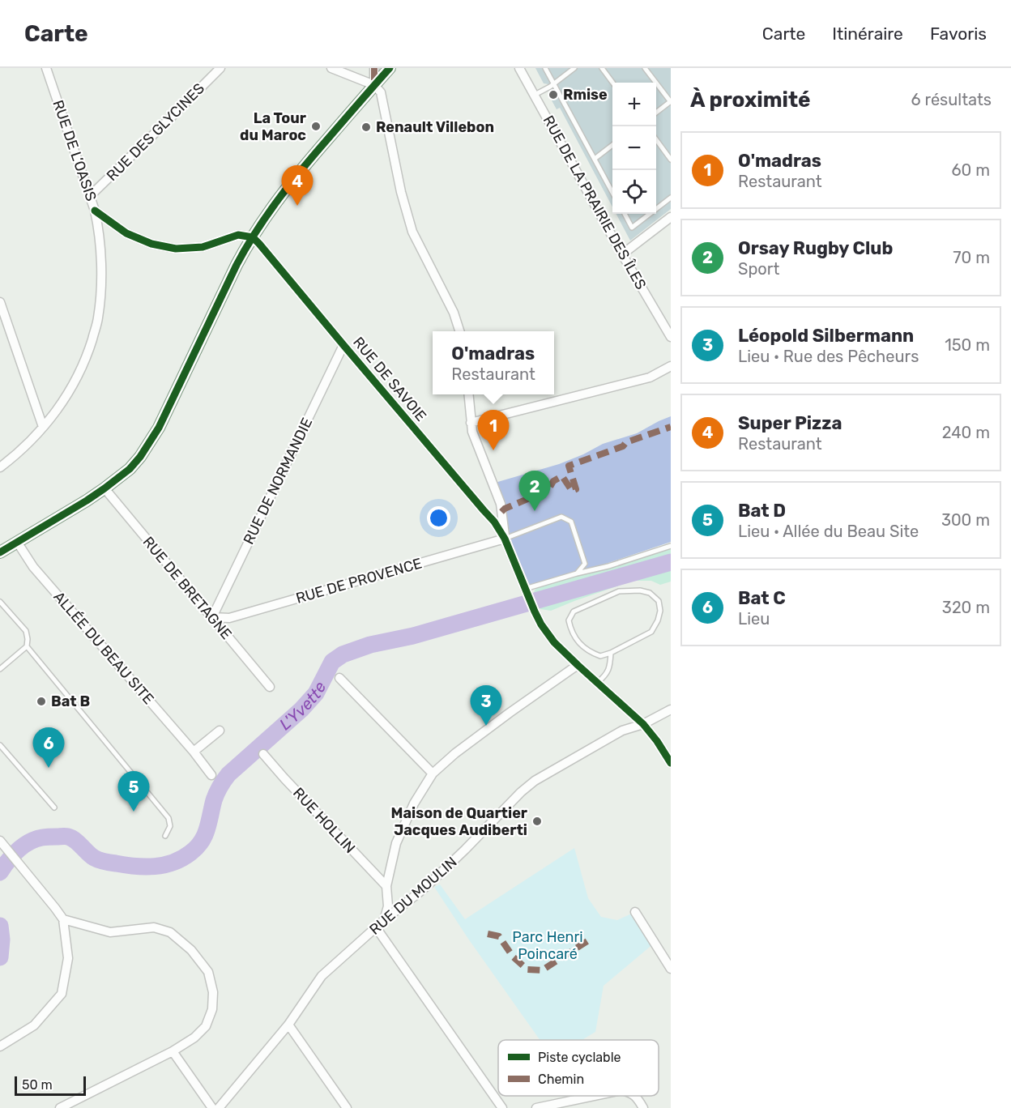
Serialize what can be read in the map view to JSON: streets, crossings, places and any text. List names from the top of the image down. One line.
{"streets":{"street":["RUE DES GLYCINES","RUE DE L’OASIS","RUE DE LA PRAIRIE DES ÎLES","RUE DE SAVOIE","RUE DE NORMANDIE","RUE DE PROVENCE","RUE DE BRETAGNE","ALLÉE DU BEAU SITE","RUE HOLLIN","RUE DU MOULIN"]},"crossings":[["RUE DES GLYCINES","RUE DE L’OASIS"],["RUE DE L’OASIS","RUE DE SAVOIE"],["RUE DE SAVOIE","RUE DE NORMANDIE"],["RUE DE SAVOIE","RUE DE PROVENCE"],["RUE DE NORMANDIE","RUE DE PROVENCE"],["RUE DE NORMANDIE","RUE DE BRETAGNE"],["RUE DE PROVENCE","RUE DE BRETAGNE"]],"water":["L'Yvette"],"parks":["Parc Henri Poincaré"],"places":["Rmise","La Tour du Maroc","Renault Villebon","Bat B","Maison de Quartier Jacques Audiberti"],"legend":["Piste cyclable","Chemin"],"scale_bar":"50 m","page":{"header":"Carte","nav":["Carte","Itinéraire","Favoris"],"heading":["À proximité","6 résultats"],"map_buttons":["+","−"],"list":[{"mark":"1","name":"O'madras","note":"Restaurant","value":"60 m"},{"mark":"2","name":"Orsay Rugby Club","note":"Sport","value":"70 m"},{"mark":"3","name":"Léopold Silbermann","note":"Lieu · Rue des Pêcheurs","value":"150 m"},{"mark":"4","name":"Super Pizza","note":"Restaurant","value":"240 m"},{"mark":"5","name":"Bat D","note":"Lieu · Allée du Beau Site","value":"300 m"},{"mark":"6","name":"Bat C","note":"Lieu","value":"320 m"}],"pins":["4","1","2","3","6","5"],"popup":["O'madras","Restaurant"],"scale":"50 m"}}
